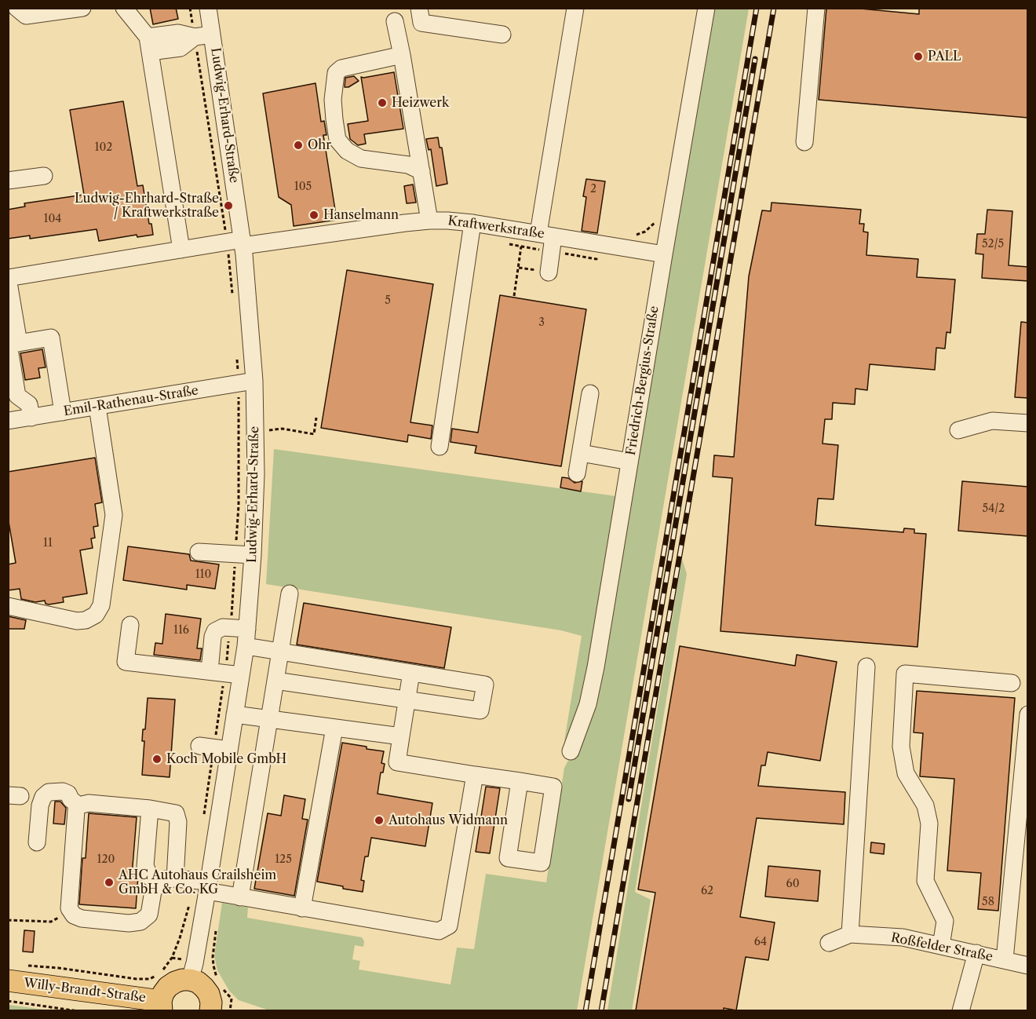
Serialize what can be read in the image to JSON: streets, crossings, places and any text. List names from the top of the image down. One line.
{"streets":{"main road":["Willy-Brandt-Straße"],"street":["Ludwig-Erhard-Straße","Kraftwerkstraße","Friedrich-Bergius-Straße","Emil-Rathenau-Straße","Roßfelder Straße"]},"crossings":[["Ludwig-Erhard-Straße","Kraftwerkstraße"],["Ludwig-Erhard-Straße","Emil-Rathenau-Straße"],["Kraftwerkstraße","Friedrich-Bergius-Straße"]],"places":["PALL","Heizwerk","Ohr","Ludwig-Ehrhard-Straße / Kraftwerkstraße","Hanselmann","Koch Mobile GmbH","Autohaus Widmann","AHC Autohaus Crailsheim GmbH & Co. KG"],"house_numbers":["102","105","2","104","52/5","5","3","54/2","11","110","116","120","125","60","62","58","64"]}
